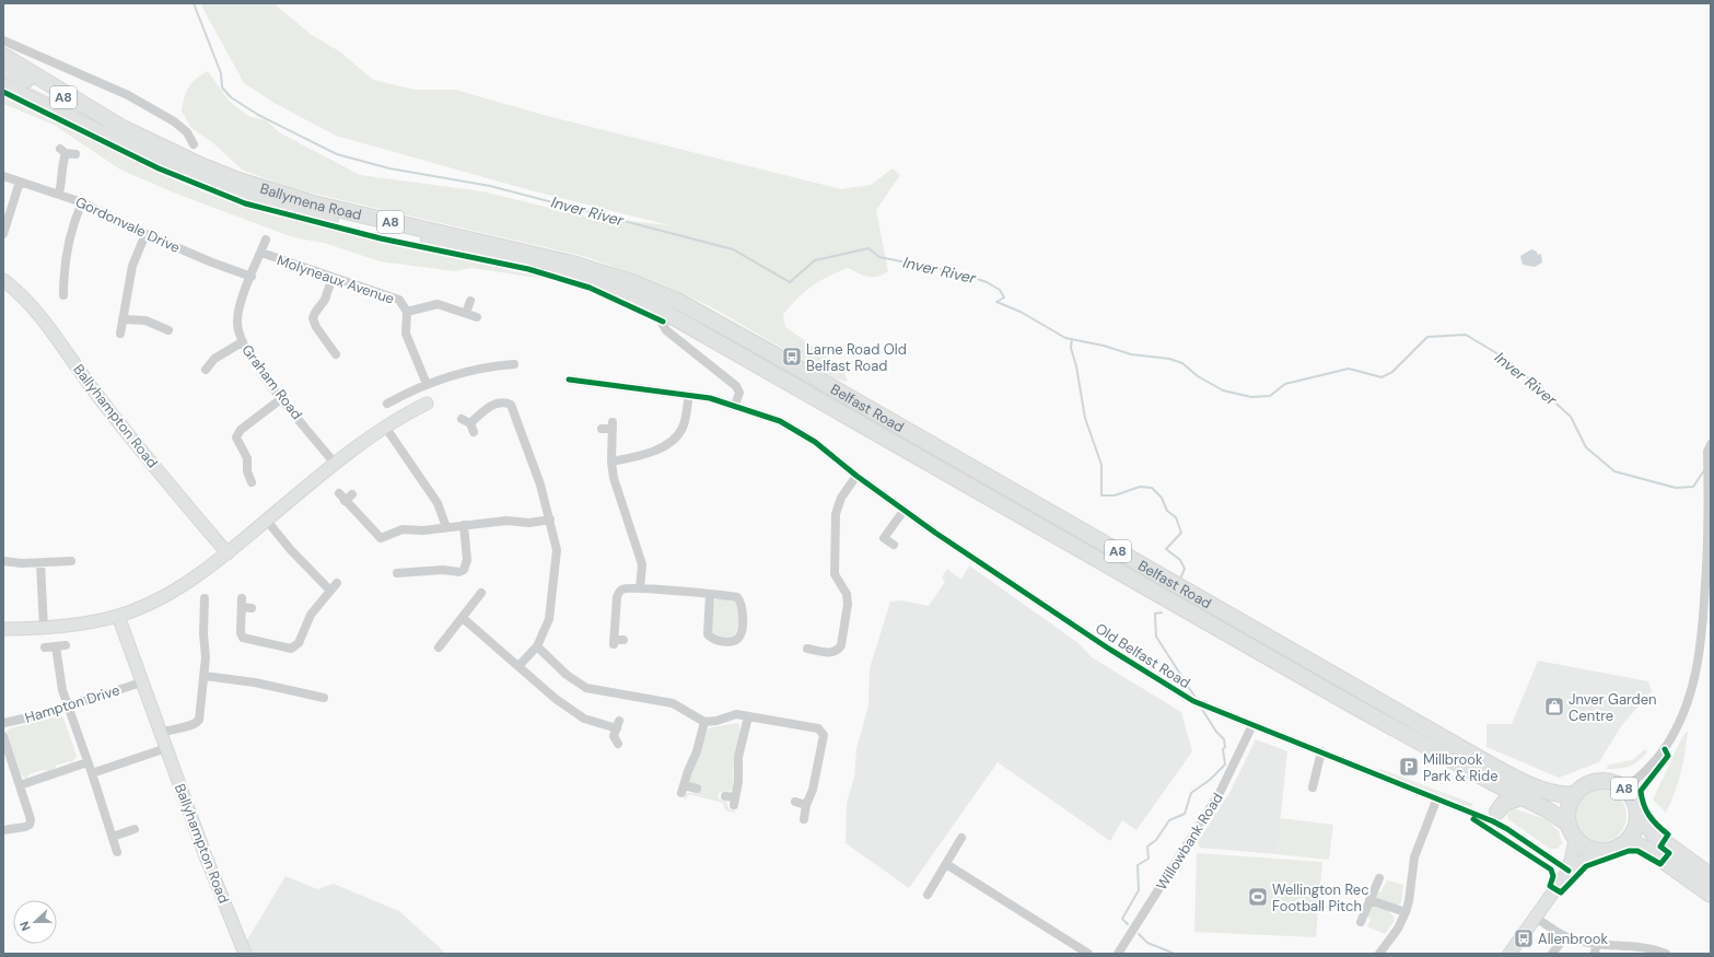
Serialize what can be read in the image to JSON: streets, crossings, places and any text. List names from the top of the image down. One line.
{"streets":{"highway":["A8","Ballymena Road","Belfast Road"],"street":["Gordonvale Drive","Molyneaux Avenue","Graham Road","Ballyhampton Road","Old Belfast Road","Hampton Drive","Willowbank Road"]},"crossings":[["A8","Ballymena Road"],["A8","Belfast Road"],["Ballymena Road","Belfast Road"],["Gordonvale Drive","Graham Road"],["Molyneaux Avenue","Graham Road"],["Ballyhampton Road","Hampton Drive"],["Old Belfast Road","Willowbank Road"]],"water":["Inver River"],"places":{"bus stop":["Larne Road Old Belfast Road","Allenbrook"],"shop":["Jnver Garden Centre"],"parking":["Millbrook Park & Ride"],"sports":["Wellington Rec Football Pitch"]},"north":"left"}
